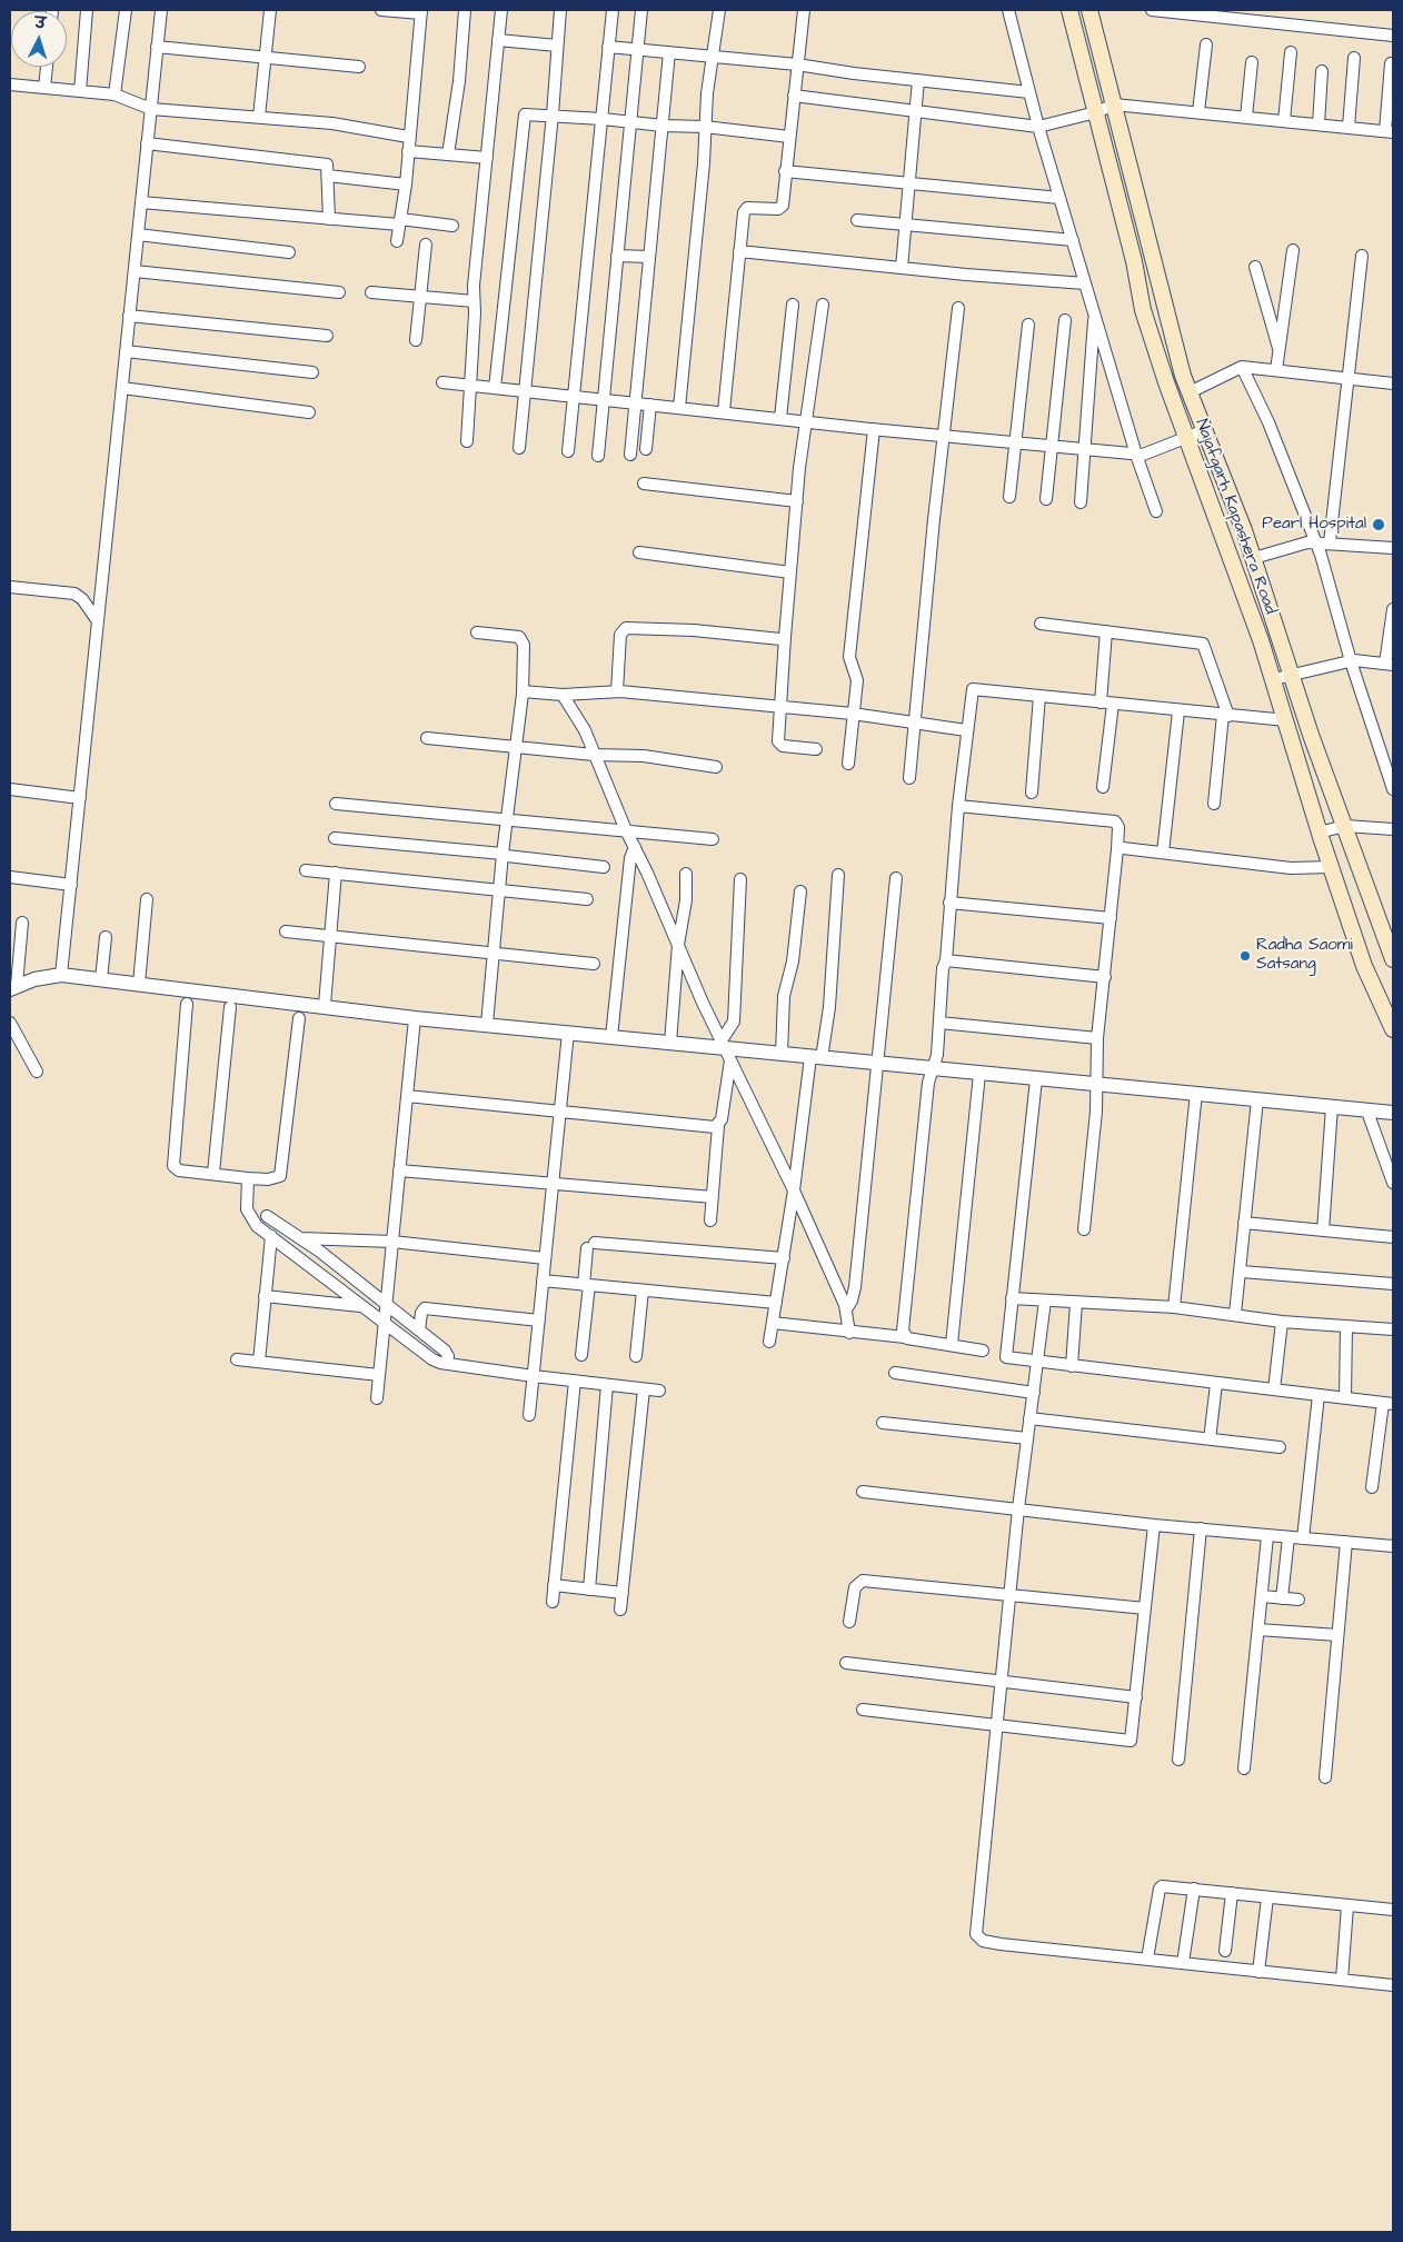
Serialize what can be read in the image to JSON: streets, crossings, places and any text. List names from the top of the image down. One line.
{"streets":{"main road":["Najafgarh Kapashera Road"]},"places":["Pearl Hospital","Radha Saomi Satsang"],"north":"top"}
